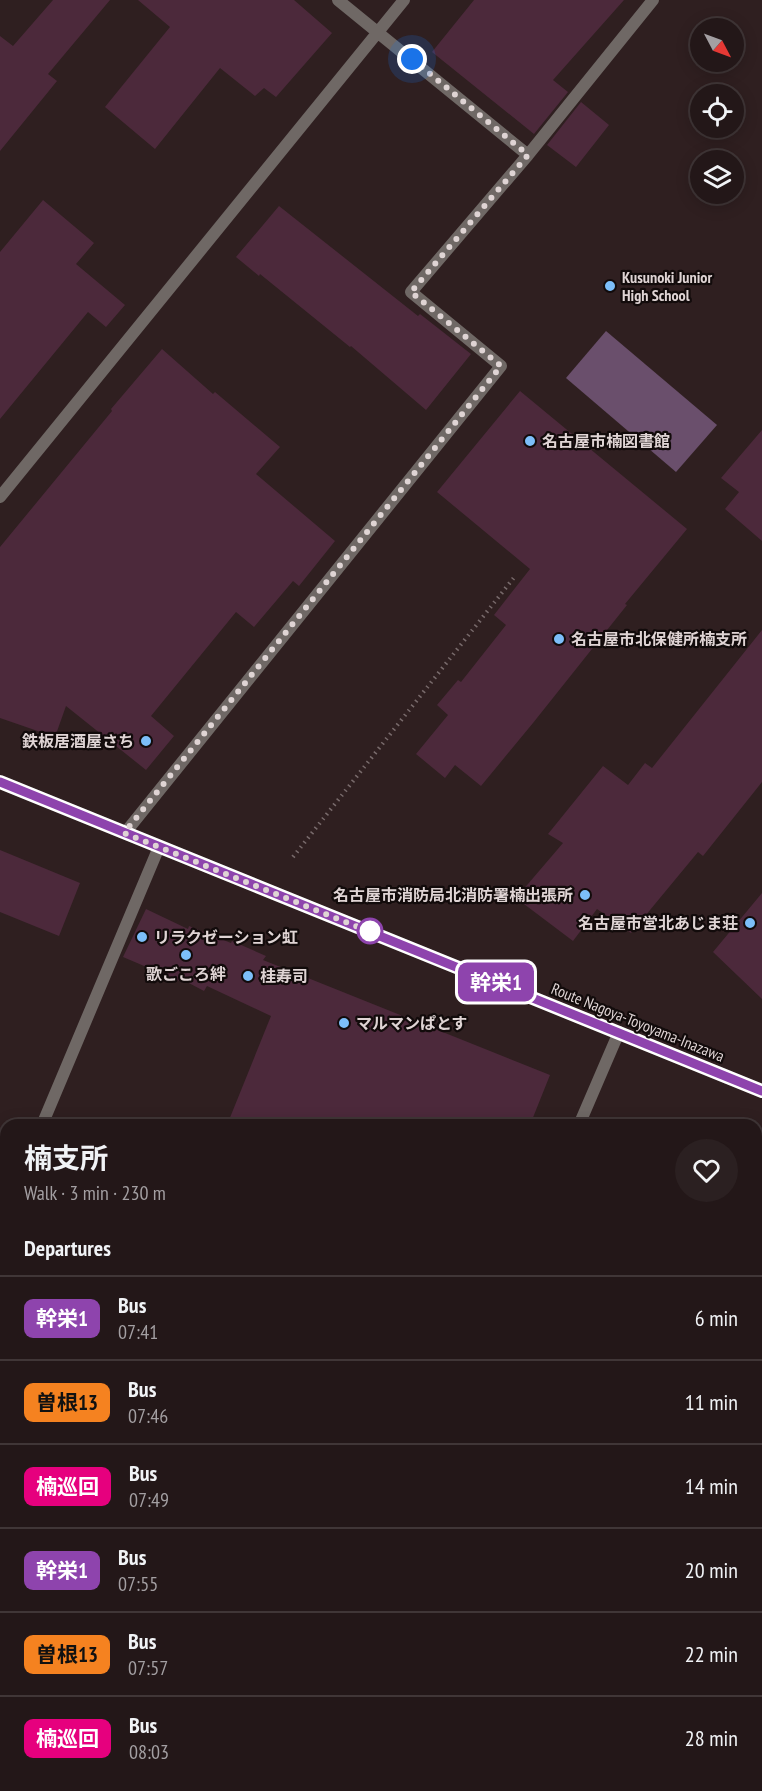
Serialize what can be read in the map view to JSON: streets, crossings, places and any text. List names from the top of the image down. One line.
{"streets":{"main road":["Route Nagoya-Toyoyama-Inazawa"]},"places":["Kusunoki Junior High School","名古屋市楠図書館","名古屋市北保健所楠支所","鉄板居酒屋さち","名古屋市消防局北消防署楠出張所","名古屋市営北あじま荘","リラクゼーション虹","歌ごころ絆","桂寿司","マルマンぱとす"],"lines":["bus line 幹栄1"],"north":"bottom right","page":{"on_map":"幹栄1","heading":[["楠支所","Walk · 3 min · 230 m"],"Departures"],"list":[{"mark":"幹栄1","name":"Bus","note":"07:41","value":"6 min"},{"mark":"曽根13","name":"Bus","note":"07:46","value":"11 min"},{"mark":"楠巡回","name":"Bus","note":"07:49","value":"14 min"},{"mark":"幹栄1","name":"Bus","note":"07:55","value":"20 min"},{"mark":"曽根13","name":"Bus","note":"07:57","value":"22 min"},{"mark":"楠巡回","name":"Bus","note":"08:03","value":"28 min"}]}}
